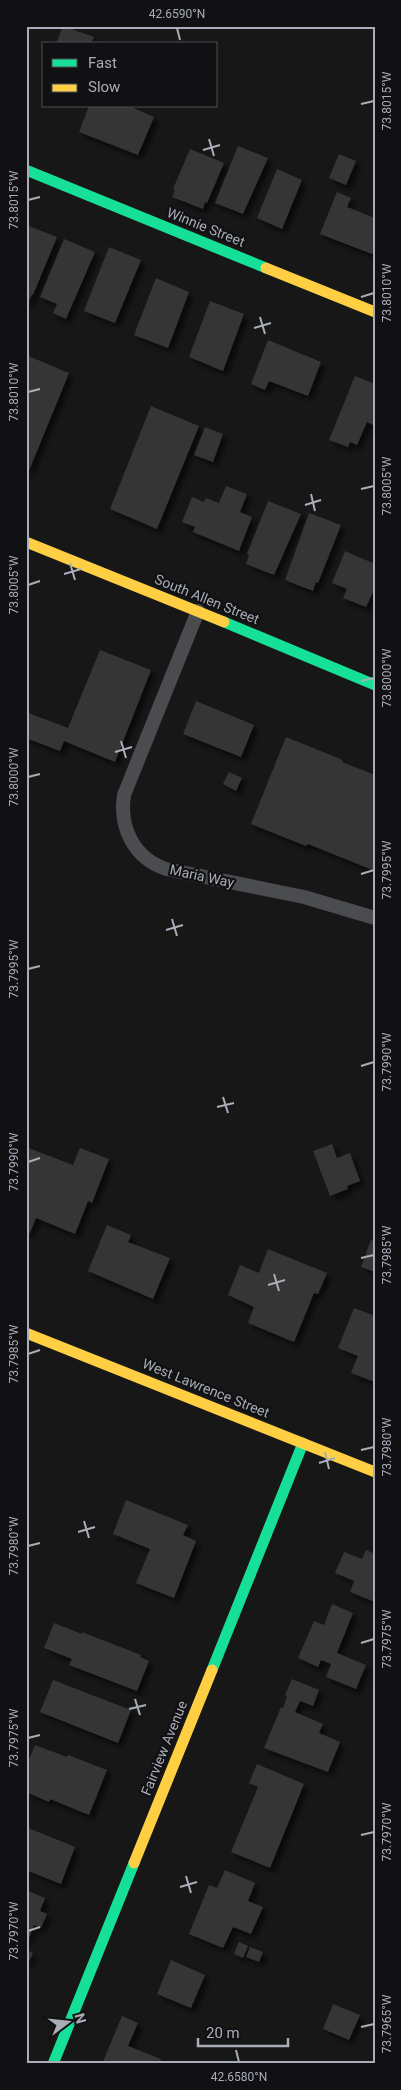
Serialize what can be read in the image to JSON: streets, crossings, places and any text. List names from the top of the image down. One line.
{"streets":{"street":["Winnie Street","South Allen Street","West Lawrence Street","Fairview Avenue"],"lane":["Maria Way"]},"crossings":[["South Allen Street","Maria Way"],["West Lawrence Street","Fairview Avenue"]],"legend":["Fast","Slow"],"scale_bar":"20 m","north":"right","coordinates":["42.6590°N","73.8015°W","73.8010°W","73.8005°W","73.8000°W","73.7995°W","73.7990°W","73.7985°W","73.7980°W","73.7975°W","73.7970°W","73.7965°W","42.6580°N"]}
